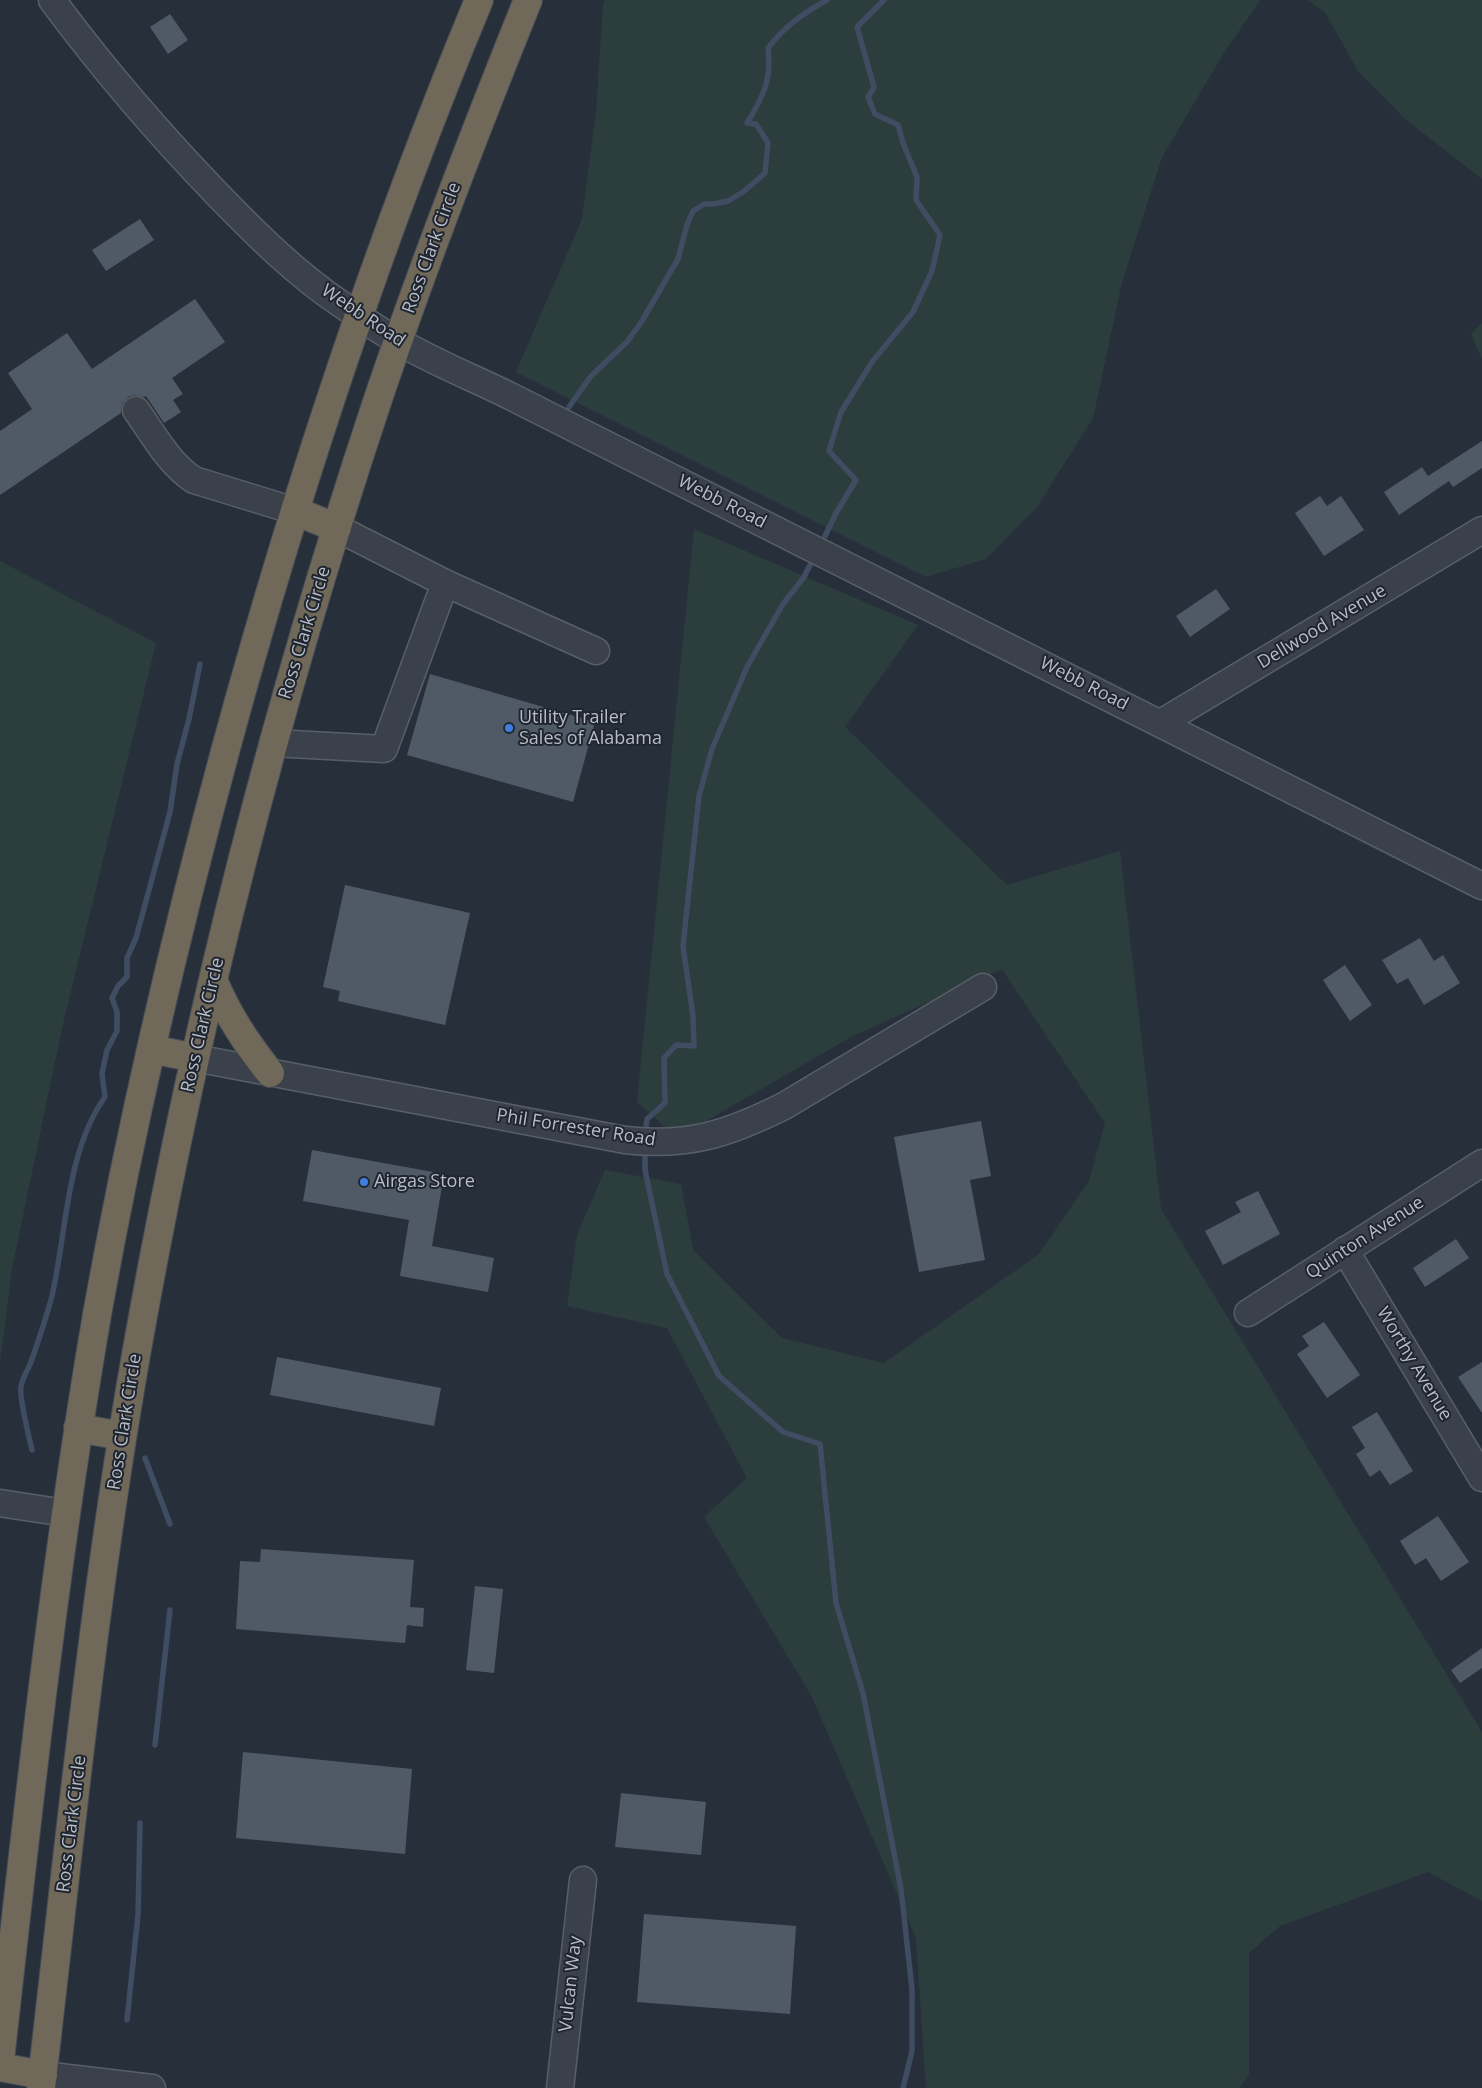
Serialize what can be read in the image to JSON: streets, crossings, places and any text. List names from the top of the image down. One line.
{"streets":{"highway":["Ross Clark Circle"],"street":["Webb Road","Dellwood Avenue","Phil Forrester Road","Quinton Avenue","Worthy Avenue","Vulcan Way"]},"crossings":[["Ross Clark Circle","Webb Road"],["Ross Clark Circle","Phil Forrester Road"],["Webb Road","Dellwood Avenue"],["Quinton Avenue","Worthy Avenue"]],"places":["Utility Trailer Sales of Alabama","Airgas Store"]}
